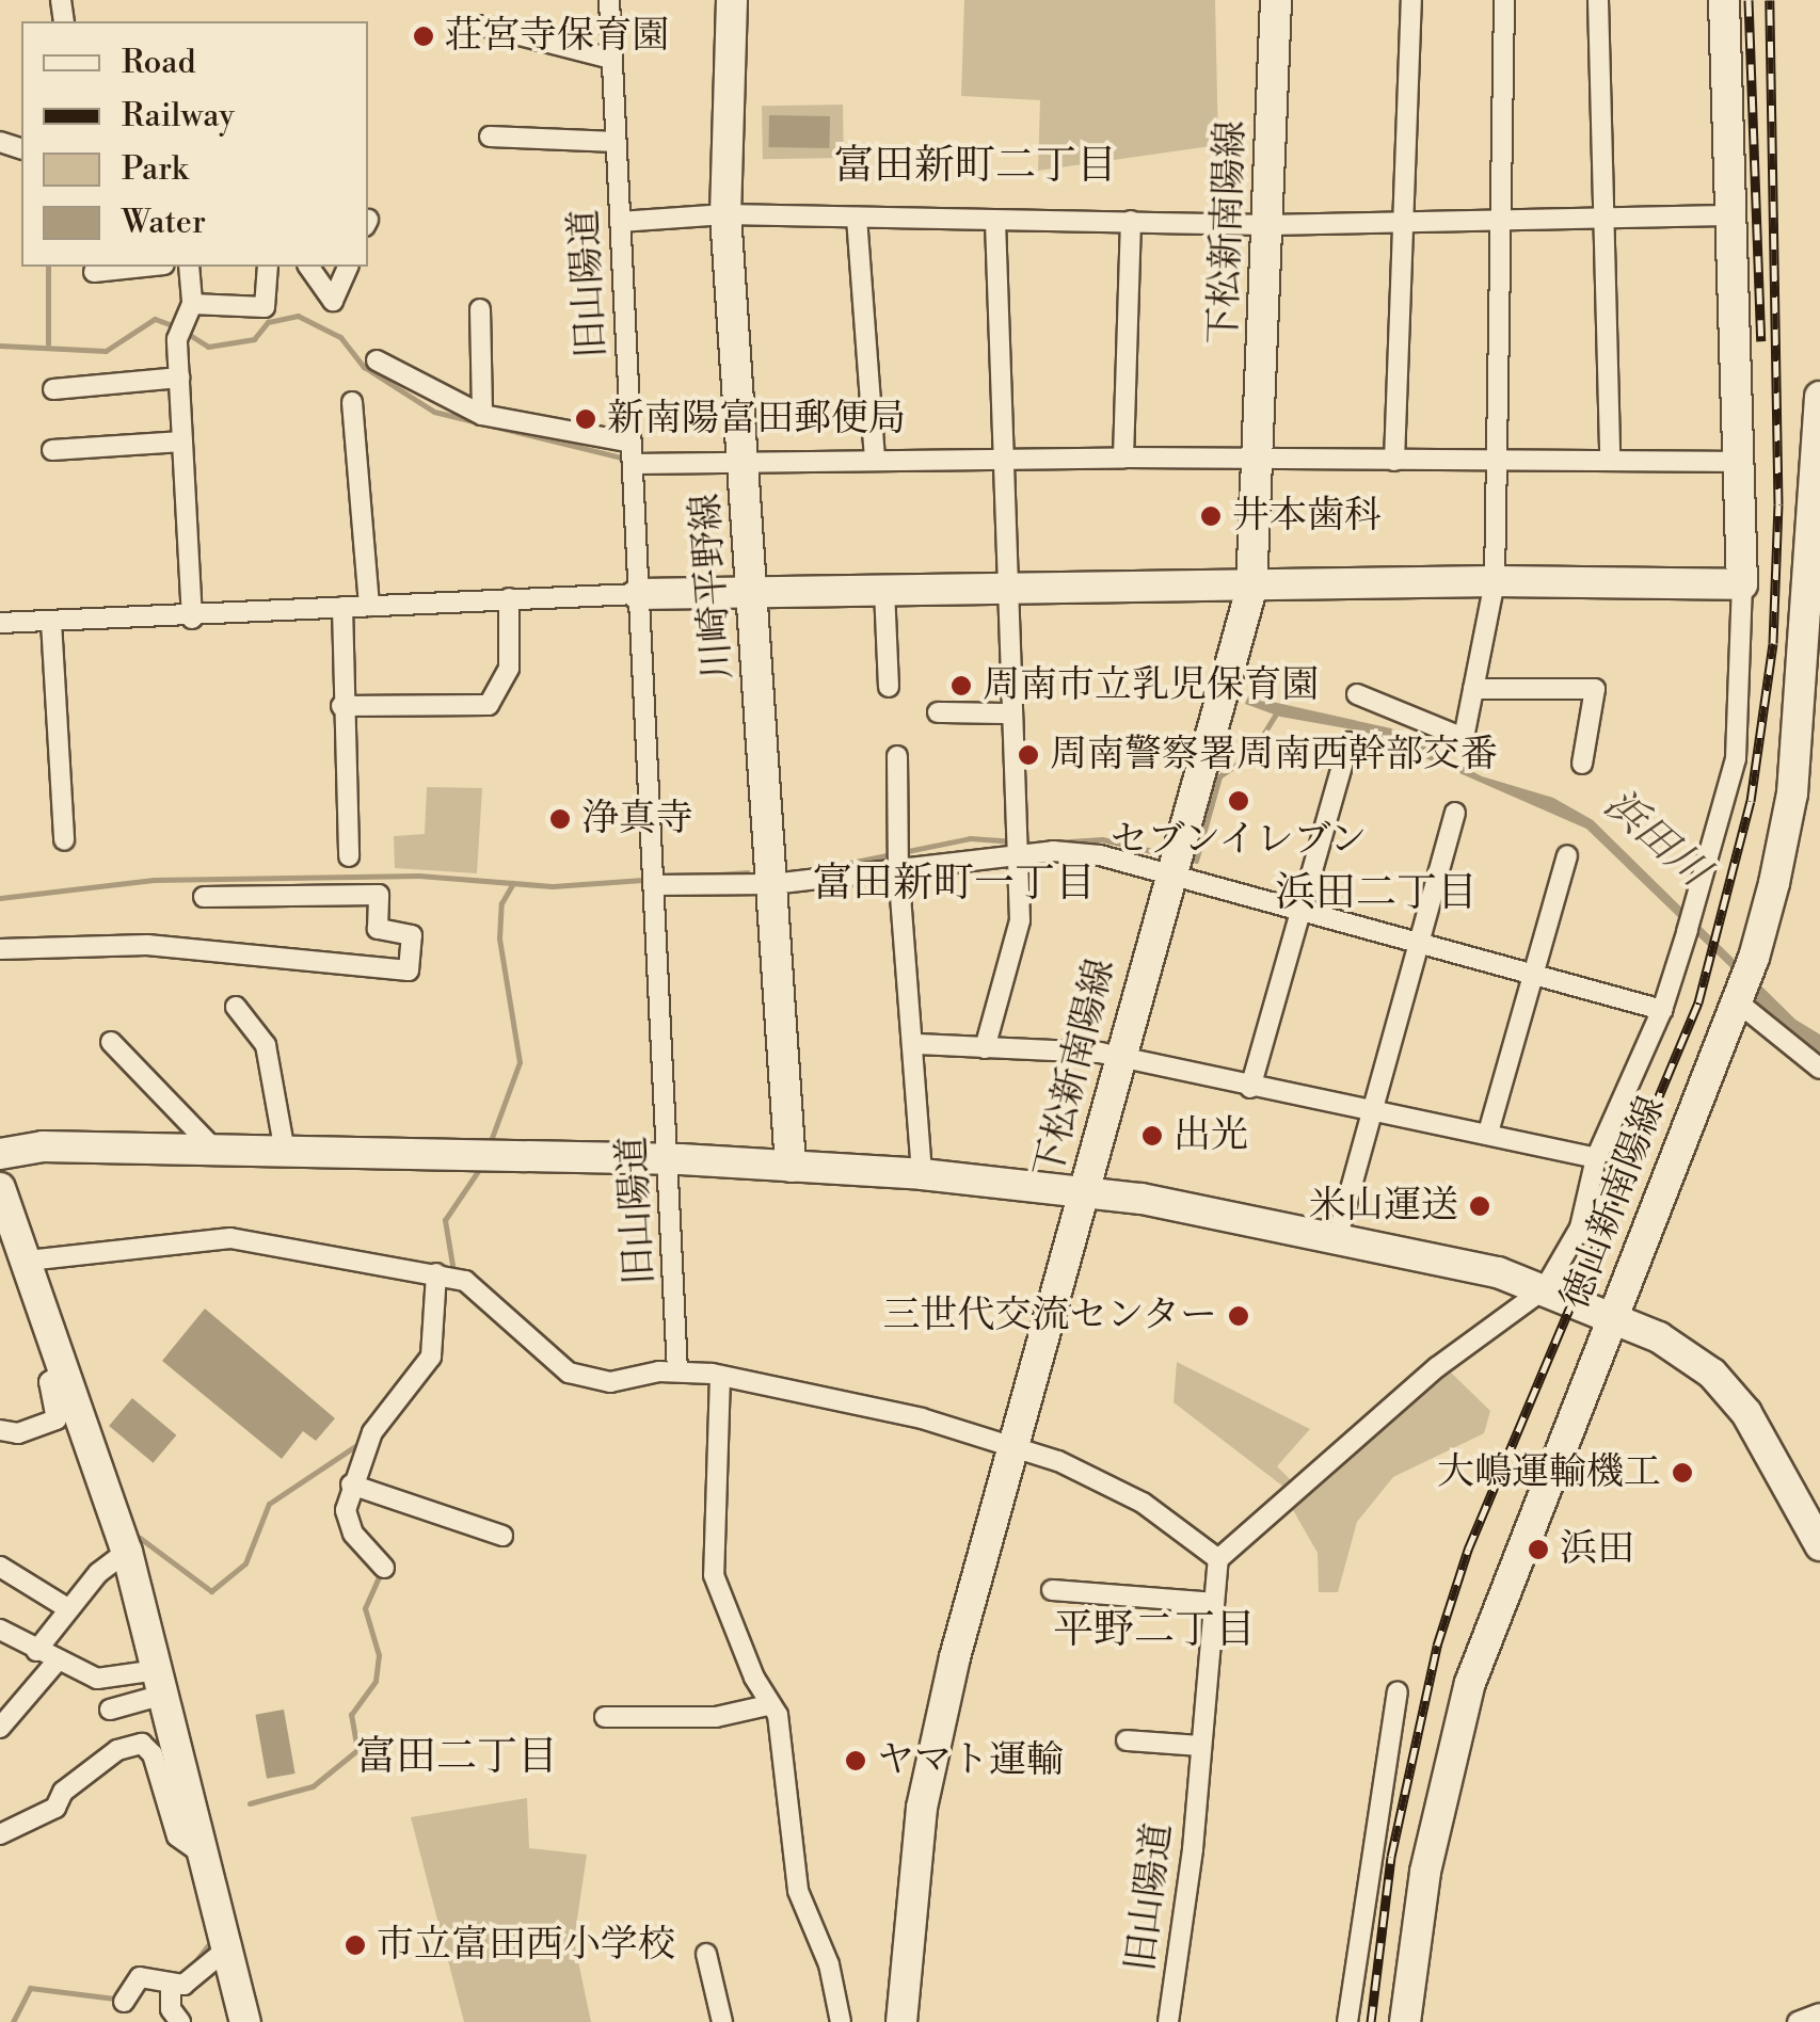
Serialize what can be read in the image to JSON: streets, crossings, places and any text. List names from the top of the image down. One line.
{"streets":{"street":["下松新南陽線","旧山陽道","川崎平野線","徳山新南陽線"]},"districts":["富田新町二丁目","富田新町一丁目","浜田二丁目","平野二丁目","富田二丁目"],"water":["浜田川"],"places":["荘宮寺保育園","新南陽富田郵便局","井本歯科","周南市立乳児保育園","周南警察署周南西幹部交番","セブンイレブン","浄真寺","出光","米山運送","三世代交流センター","大嶋運輸機工","浜田","ヤマト運輸","市立富田西小学校"],"legend":["Road","Railway","Park","Water"]}
